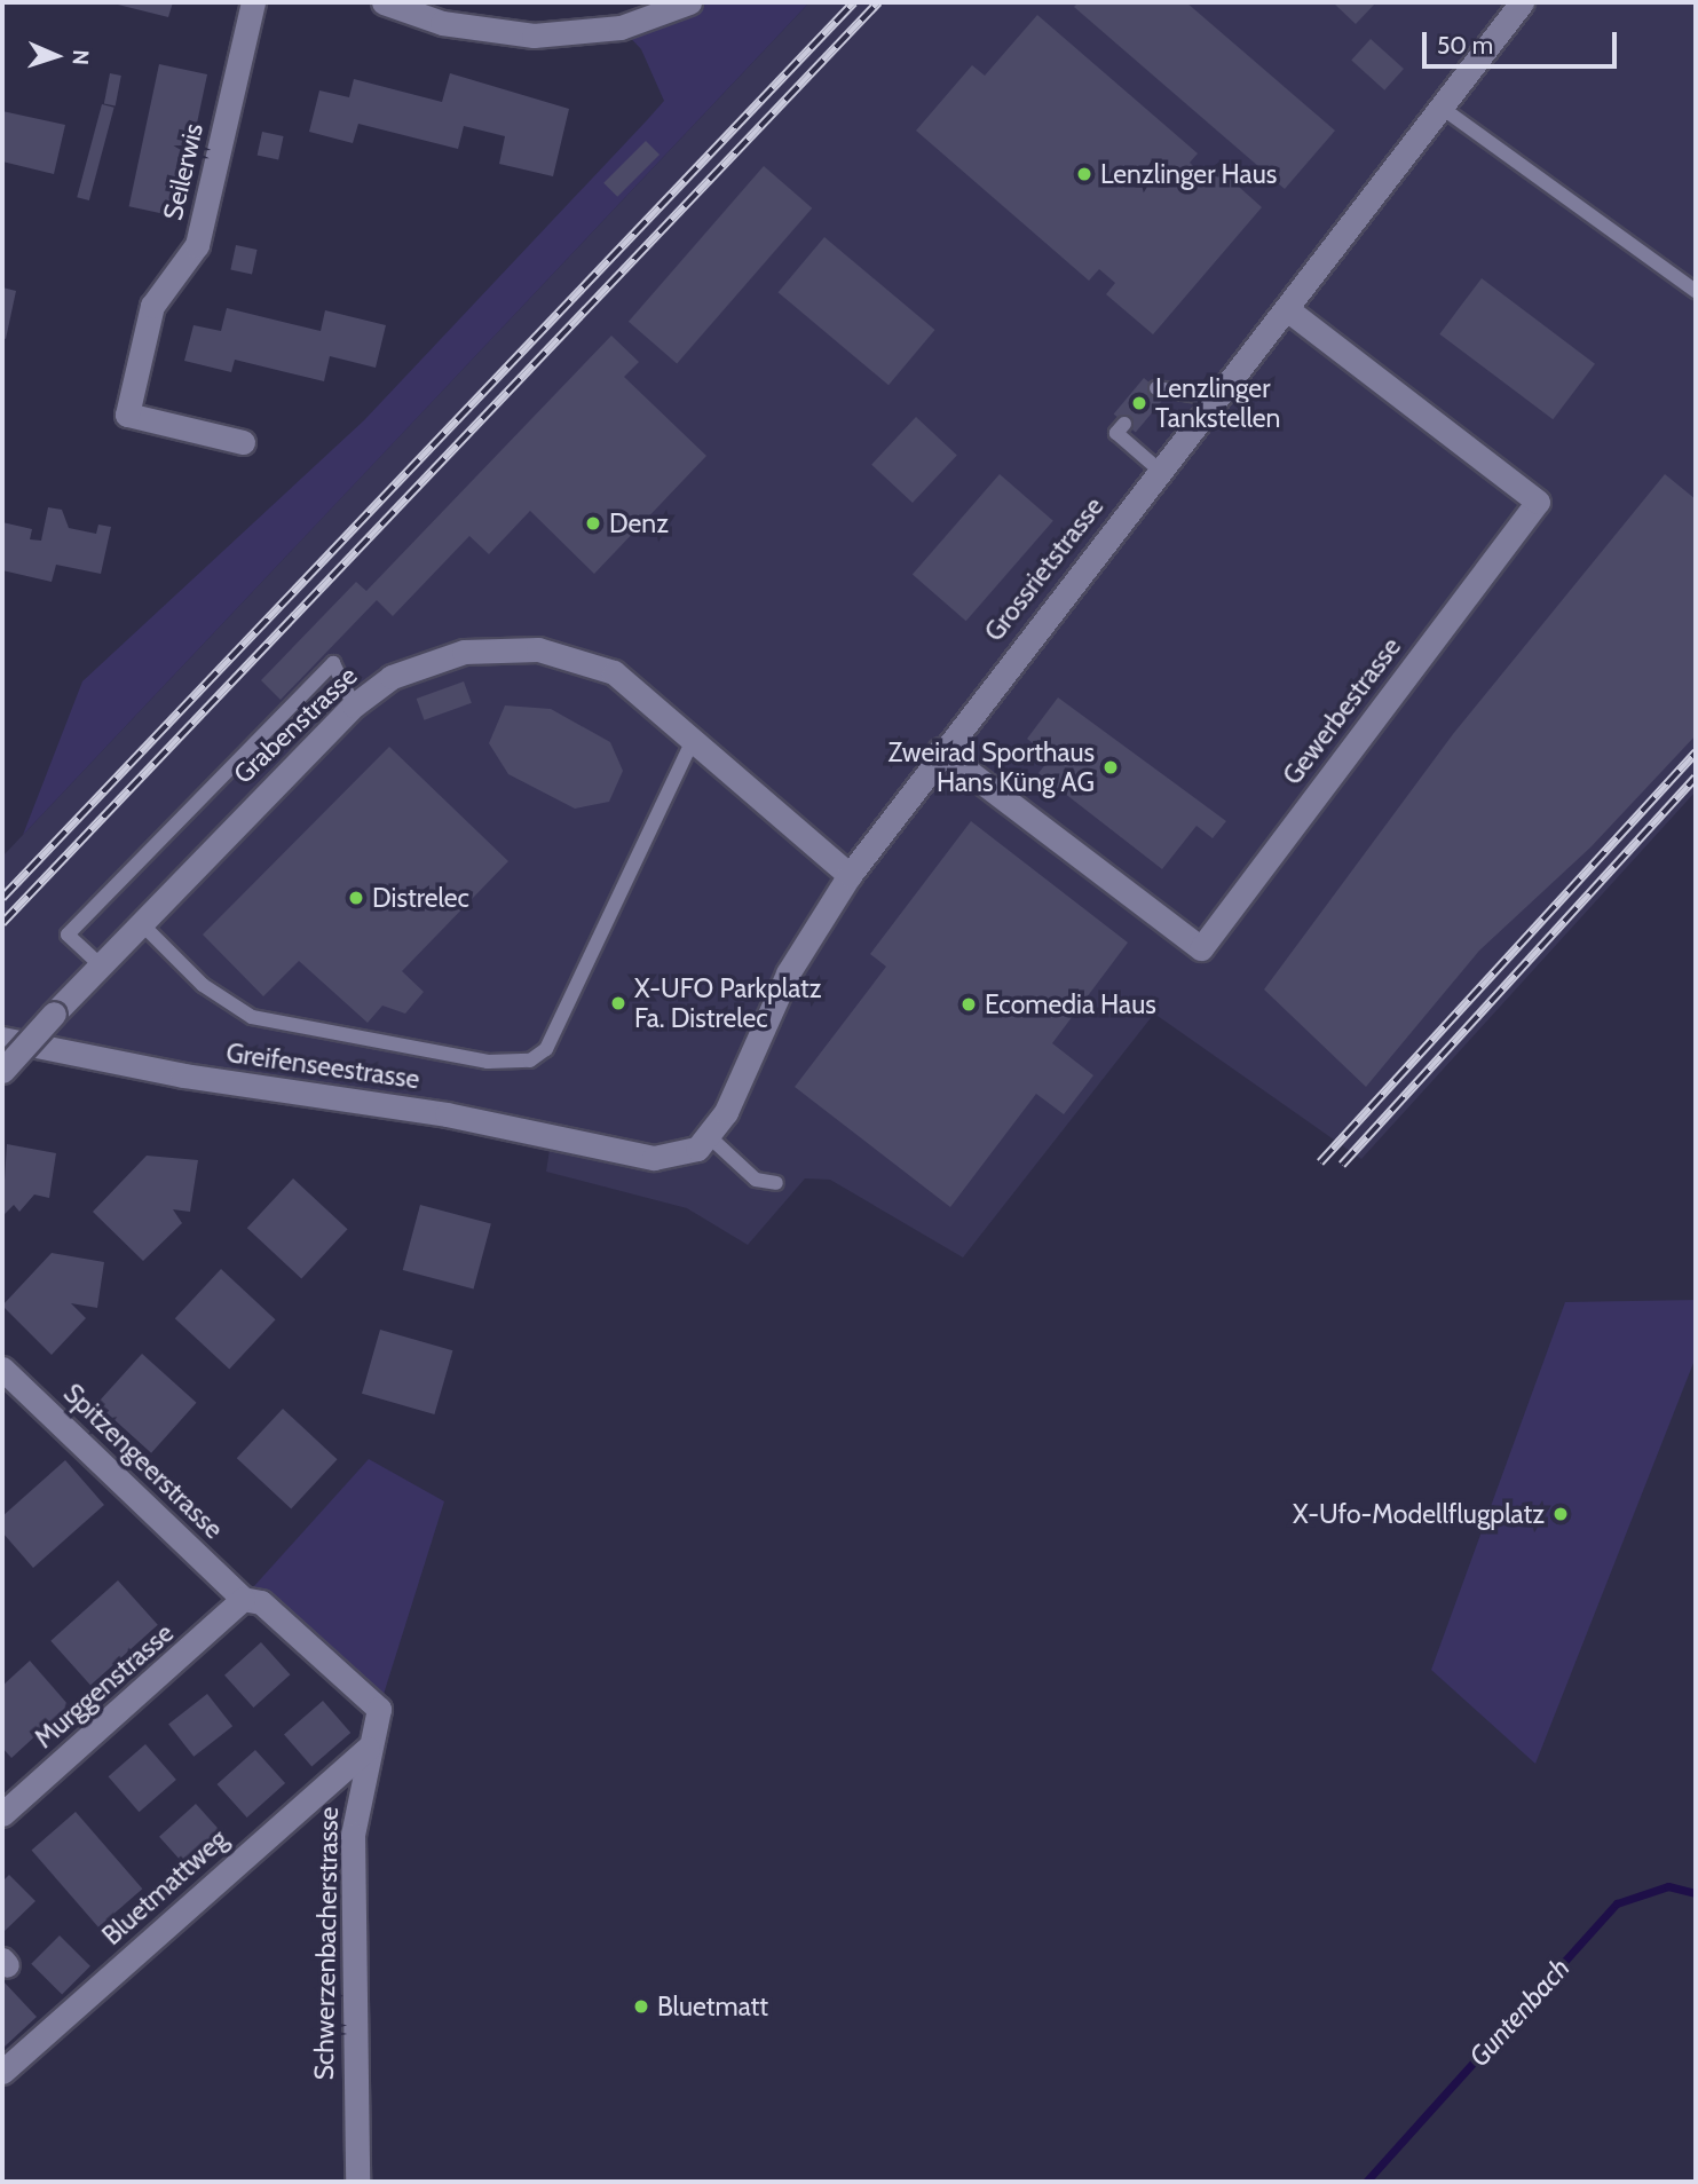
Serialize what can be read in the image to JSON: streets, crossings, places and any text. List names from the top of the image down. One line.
{"streets":{"street":["Seilerwis","Grossrietstrasse","Gewerbestrasse","Grabenstrasse","Greifenseestrasse","Spitzengeerstrasse","Murggenstrasse","Bluetmattweg","Schwerzenbacherstrasse"]},"crossings":[["Grossrietstrasse","Gewerbestrasse"],["Grossrietstrasse","Grabenstrasse"],["Grossrietstrasse","Greifenseestrasse"],["Spitzengeerstrasse","Murggenstrasse"],["Spitzengeerstrasse","Schwerzenbacherstrasse"],["Bluetmattweg","Schwerzenbacherstrasse"]],"water":["Guntenbach"],"places":["Lenzlinger Haus","Lenzlinger Tankstellen","Denz","Zweirad Sporthaus Hans Küng AG","Distrelec","X-UFO Parkplatz Fa. Distrelec","Ecomedia Haus","X-Ufo-Modellflugplatz","Bluetmatt"],"scale_bar":"50 m","north":"right"}
